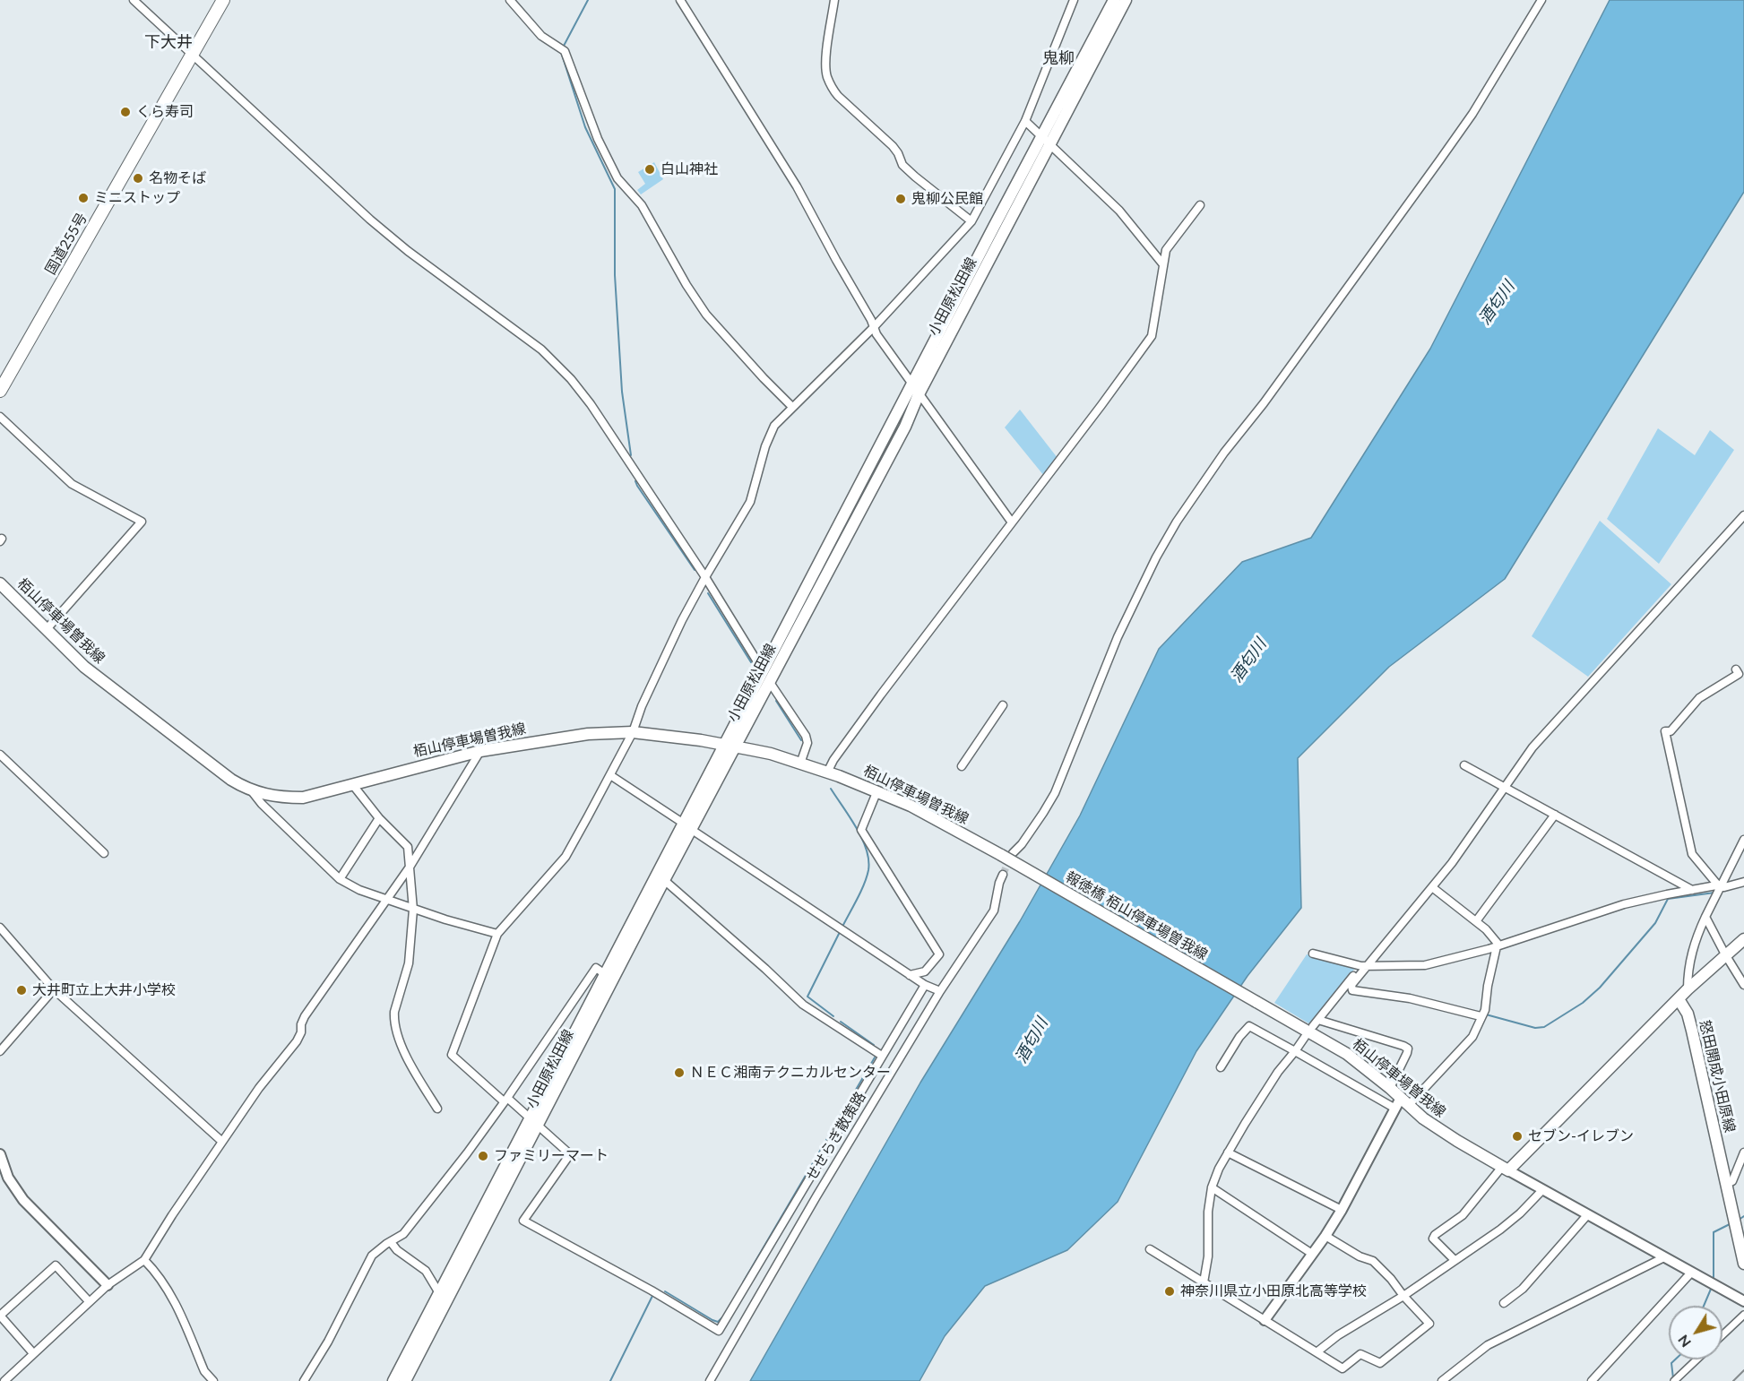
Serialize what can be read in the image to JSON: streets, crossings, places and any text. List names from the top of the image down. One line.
{"streets":{"highway":["国道255号"],"main road":["小田原松田線","栢山停車場曽我線","報徳橋 栢山停車場曽我線","怒田開成小田原線"],"street":["せせらぎ散策路"]},"crossings":[["小田原松田線","栢山停車場曽我線"],["栢山停車場曽我線","報徳橋 栢山停車場曽我線"]],"districts":["下大井","鬼柳"],"water":["酒匂川"],"places":["くら寿司","白山神社","名物そば","ミニストップ","鬼柳公民館","大井町立上大井小学校","ＮＥＣ湘南テクニカルセンター","セブン-イレブン","ファミリーマート","神奈川県立小田原北高等学校"],"north":"bottom left"}
